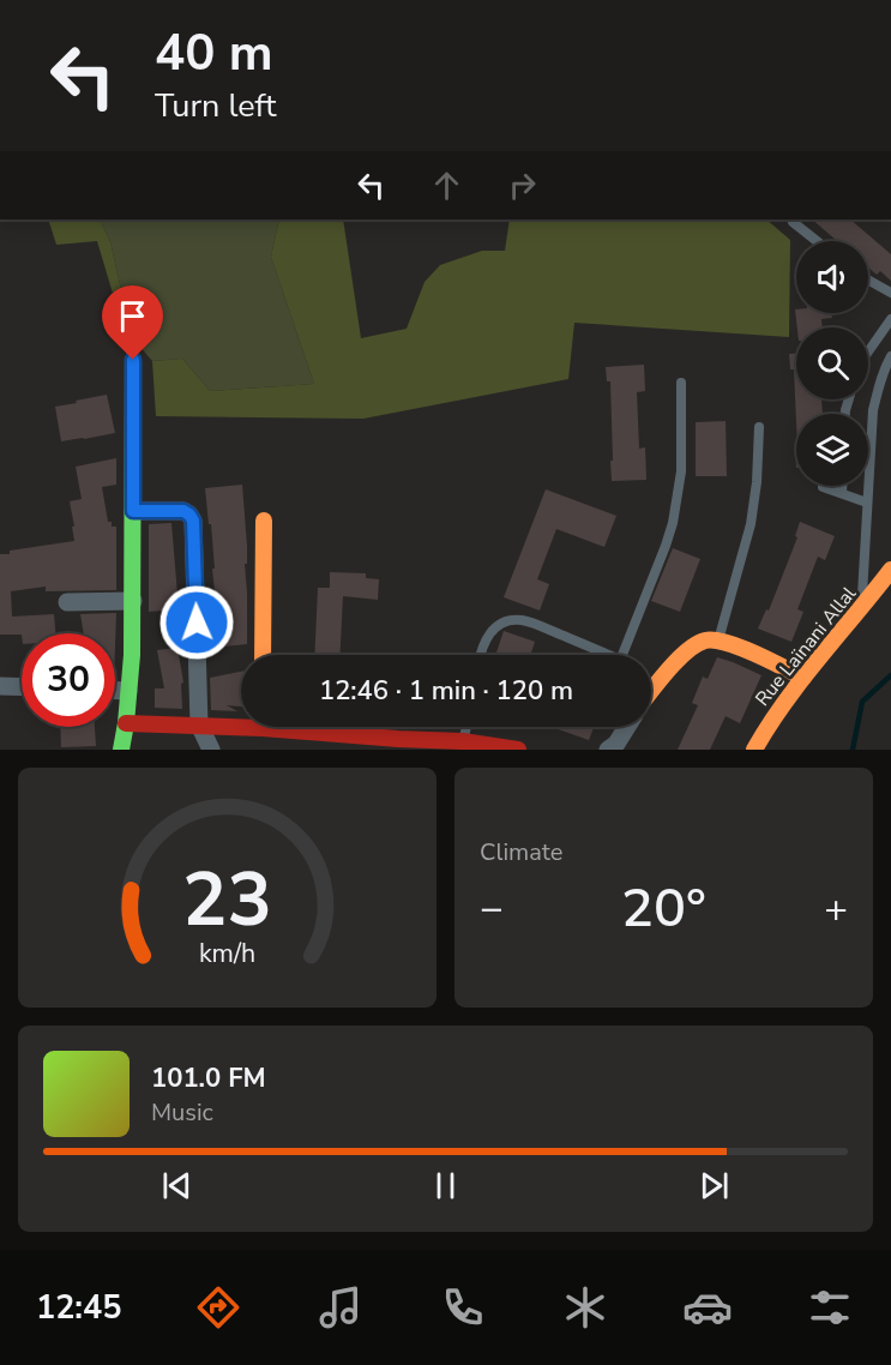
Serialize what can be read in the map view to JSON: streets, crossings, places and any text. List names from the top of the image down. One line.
{"streets":{"street":["Rue Laïnani Allal"]},"page":{"turn":["40 m","Turn left"],"limit":"30","trip":"12:46 · 1 min · 120 m","tile":"Climate","heat":["−","20°","+"],"song":["101.0 FM","Music"],"tabs":"12:45","gauge":["23","km/h"]}}
